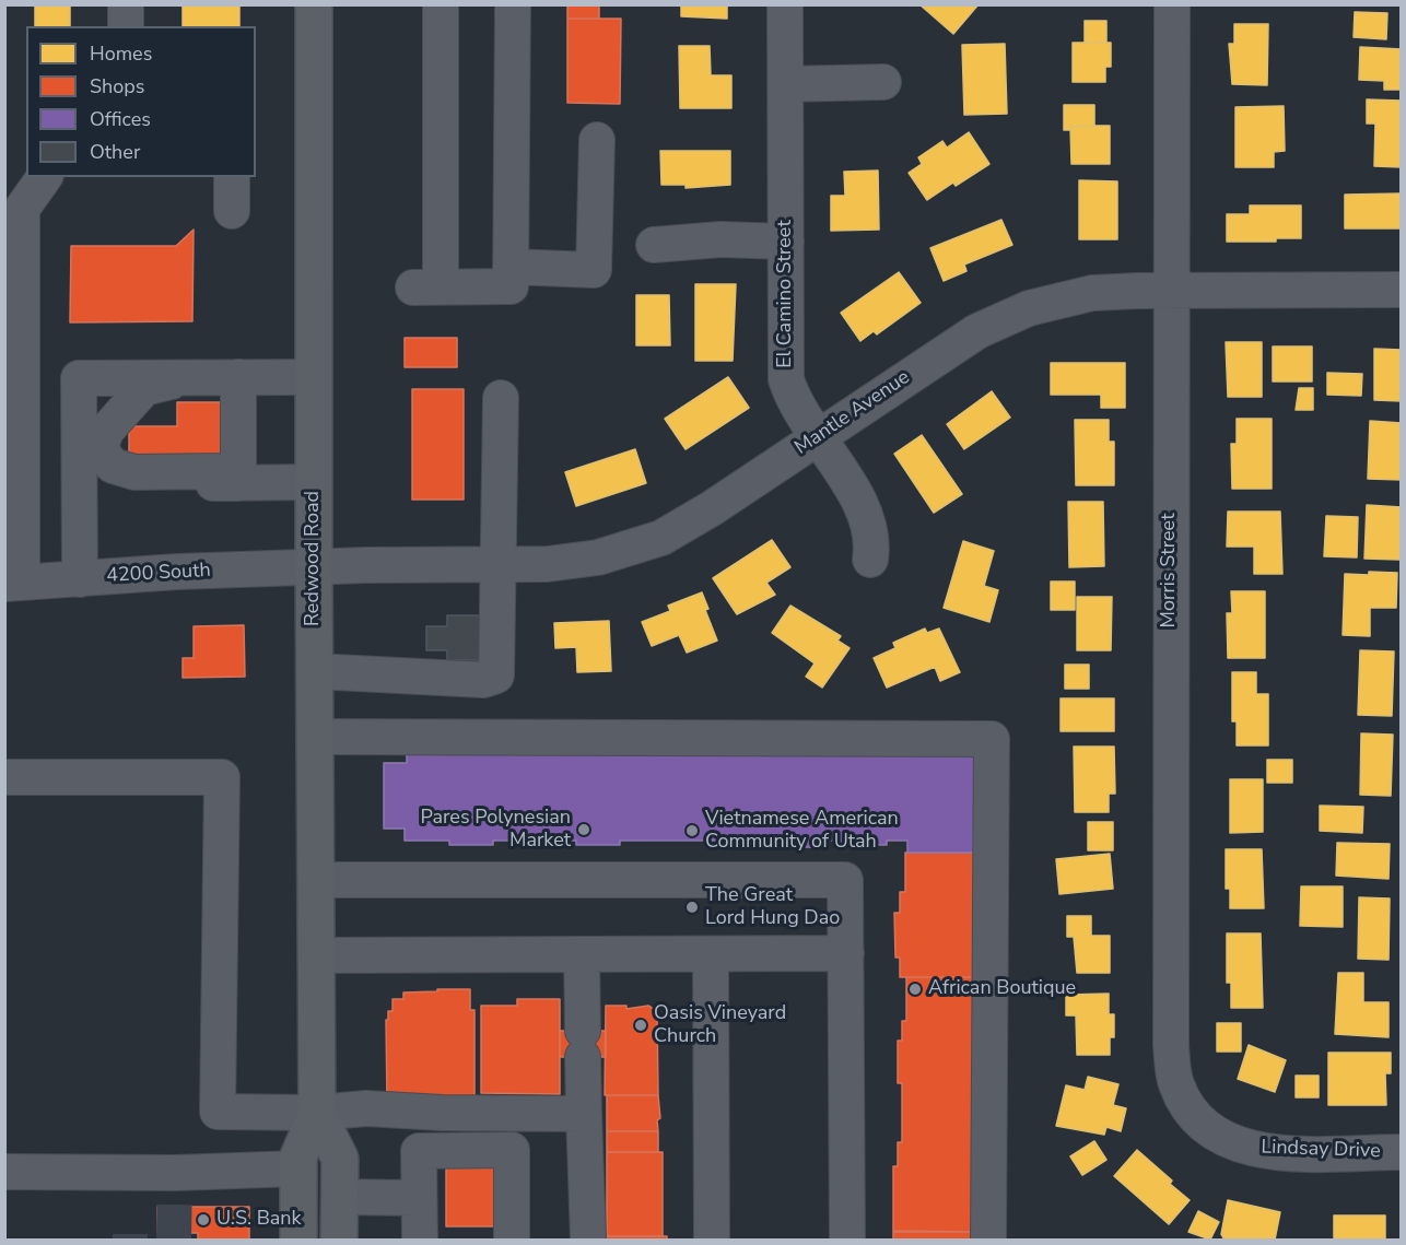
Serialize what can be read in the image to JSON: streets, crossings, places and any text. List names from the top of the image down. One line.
{"streets":{"main road":["Redwood Road"],"street":["El Camino Street","Mantle Avenue","Morris Street","4200 South","Lindsay Drive"]},"crossings":[["El Camino Street","Mantle Avenue"],["Mantle Avenue","Redwood Road"],["Mantle Avenue","Morris Street"],["Mantle Avenue","4200 South"],["Redwood Road","4200 South"],["Morris Street","Lindsay Drive"]],"places":["Pares Polynesian Market","Vietnamese American Community of Utah","The Great Lord Hung Dao","African Boutique","Oasis Vineyard Church","U.S. Bank"],"legend":["Homes","Shops","Offices","Other"]}
